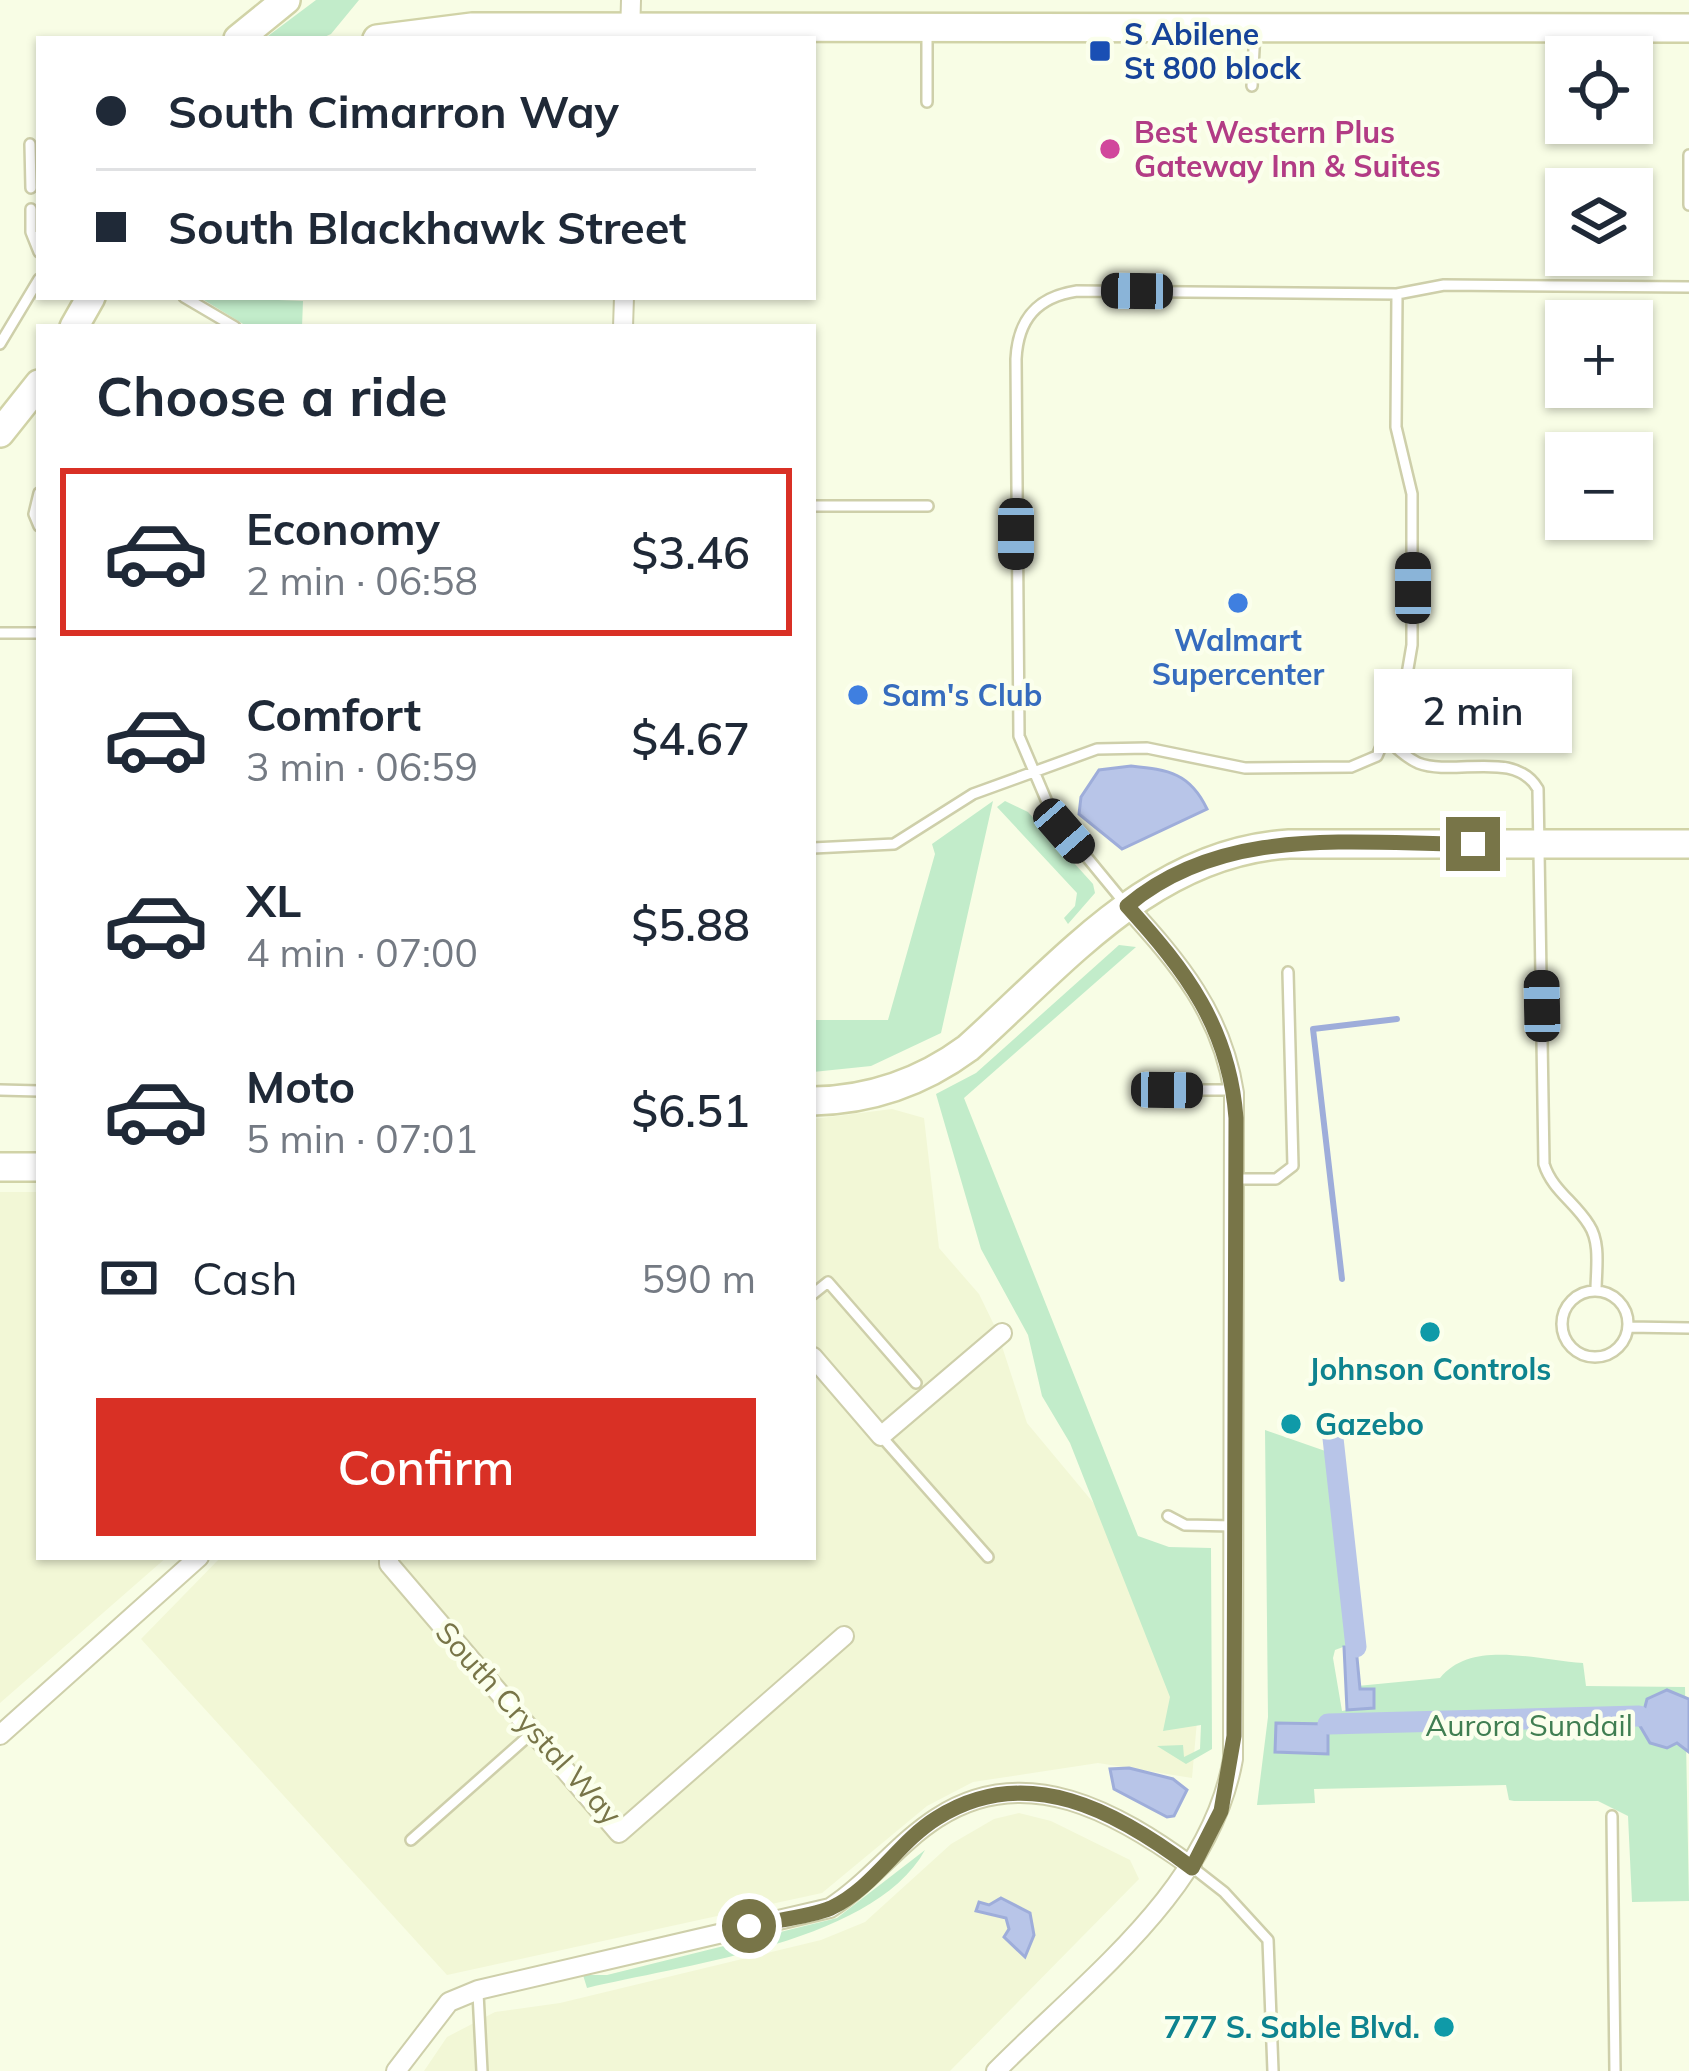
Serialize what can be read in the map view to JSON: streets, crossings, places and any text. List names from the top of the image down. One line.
{"streets":{"street":["South Crystal Way"]},"parks":["Aurora Sundail"],"places":{"transit":["S Abilene St 800 block"],"other":["Best Western Plus Gateway Inn & Suites","Walmart Supercenter","Sam's Club","Johnson Controls","Gazebo","777 S. Sable Blvd."]},"page":{"map_buttons":["+","−"],"banner":["South Cimarron Way","South Blackhawk Street"],"heading":"Choose a ride","list":[{"name":"Economy","note":"2 min · 06:58","value":"$3.46"},{"name":"Comfort","note":"3 min · 06:59","value":"$4.67"},{"name":"XL","note":"4 min · 07:00","value":"$5.88"},{"name":"Moto","note":"5 min · 07:01","value":"$6.51"}],"bubble":"2 min","pay":["Cash","590 m"],"buttons":"Confirm"}}
